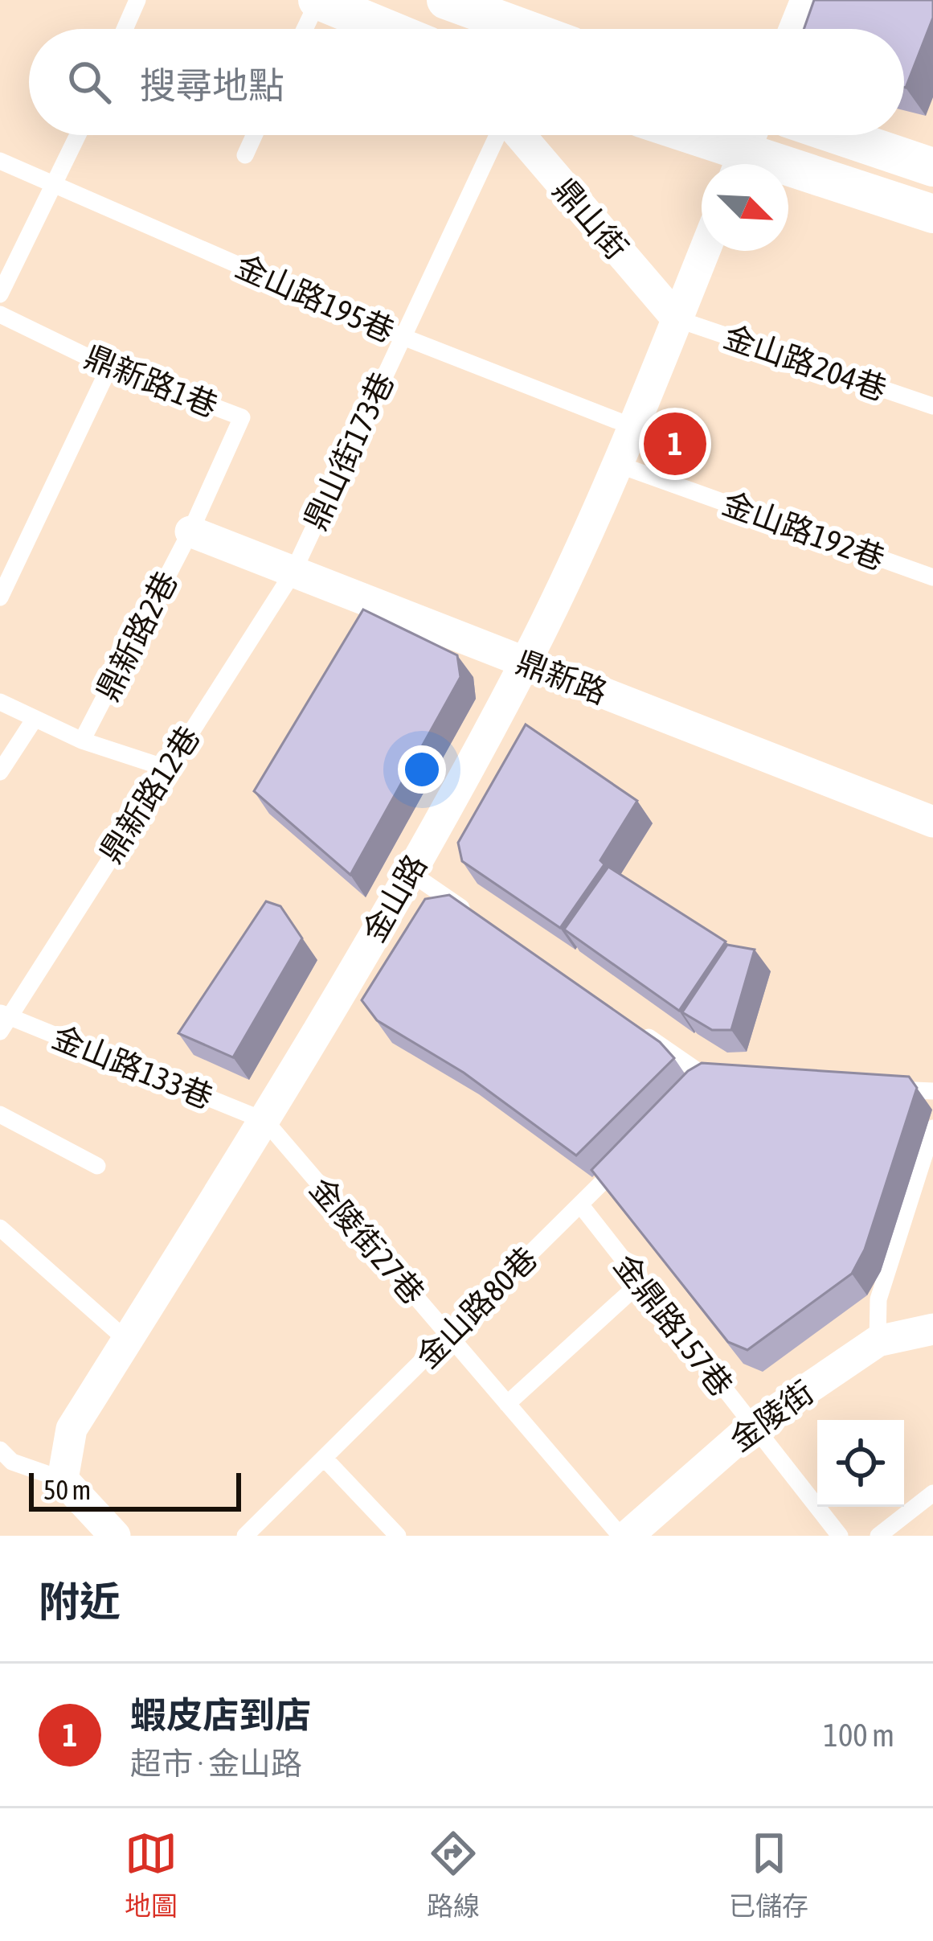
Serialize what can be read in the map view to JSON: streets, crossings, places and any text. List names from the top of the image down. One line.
{"streets":{"street":["鼎山街","鼎新路","金山路","金陵街"],"lane":["金山路195巷","金山路204巷","鼎新路1巷","鼎山街173巷","金山路192巷","鼎新路2巷","鼎新路12巷","金山路133巷","金陵街27巷","金山路80巷","金鼎路157巷"]},"crossings":[["鼎山街","金山路204巷"],["鼎山街","金山路"],["金山路195巷","鼎山街173巷"],["金山路195巷","金山路"],["金山路204巷","金山路"],["鼎新路1巷","鼎新路2巷"],["鼎新路1巷","鼎新路"],["鼎山街173巷","鼎新路"],["鼎山街173巷","鼎新路12巷"],["金山路192巷","金山路"],["鼎新路2巷","鼎新路"],["鼎新路","鼎新路12巷"],["鼎新路","金山路"],["鼎新路12巷","金山路133巷"],["金山路","金山路133巷"],["金山路","金陵街27巷"],["金山路133巷","金陵街27巷"],["金陵街27巷","金山路80巷"],["金陵街27巷","金陵街"],["金山路80巷","金鼎路157巷"],["金鼎路157巷","金陵街"]],"scale_bar":"50 m","north":"bottom right","page":{"search":"搜尋地點","pins":"1","scale":"50 m","heading":"附近","list":[{"mark":"1","name":"蝦皮店到店","note":"超市 · 金山路","value":"100 m"}],"nav":["地圖","路線","已儲存"]}}
